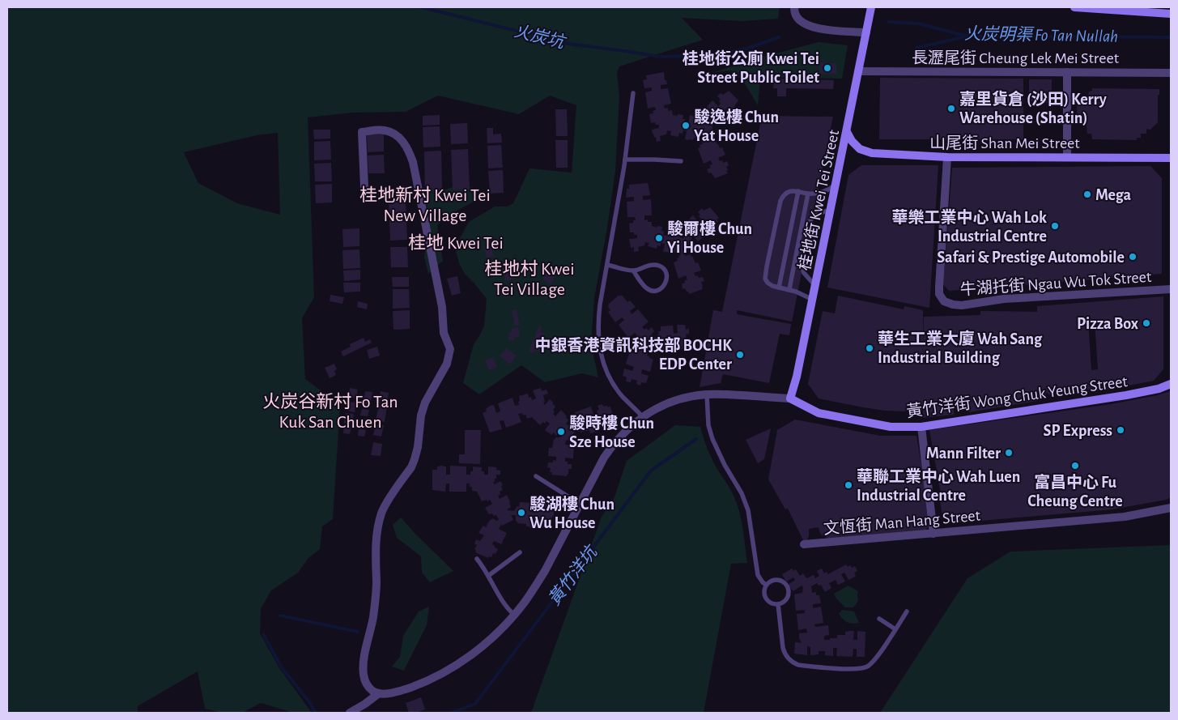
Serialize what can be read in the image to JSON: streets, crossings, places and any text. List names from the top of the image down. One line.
{"streets":{"street":["長瀝尾街 Cheung Lek Mei Street","山尾街 Shan Mei Street","桂地街 Kwei Tei Street","牛湖托街 Ngau Wu Tok Street","黃竹洋街 Wong Chuk Yeung Street","文恆街 Man Hang Street"]},"crossings":[["長瀝尾街 Cheung Lek Mei Street","桂地街 Kwei Tei Street"],["山尾街 Shan Mei Street","桂地街 Kwei Tei Street"],["山尾街 Shan Mei Street","牛湖托街 Ngau Wu Tok Street"],["桂地街 Kwei Tei Street","黃竹洋街 Wong Chuk Yeung Street"]],"districts":["桂地新村 Kwei Tei New Village","桂地 Kwei Tei","桂地村 Kwei Tei Village","火炭谷新村 Fo Tan Kuk San Chuen"],"water":["火炭明渠 Fo Tan Nullah","火炭坑","黃竹洋坑"],"places":["桂地街公廁 Kwei Tei Street Public Toilet","嘉里貨倉 (沙田) Kerry Warehouse (Shatin)","駿逸樓 Chun Yat House","Mega","華樂工業中心 Wah Lok Industrial Centre","駿爾樓 Chun Yi House","Safari & Prestige Automobile","Pizza Box","華生工業大廈 Wah Sang Industrial Building","中銀香港資訊科技部 BOCHK EDP Center","SP Express","駿時樓 Chun Sze House","Mann Filter","富昌中心 Fu Cheung Centre","華聯工業中心 Wah Luen Industrial Centre","駿湖樓 Chun Wu House"]}
